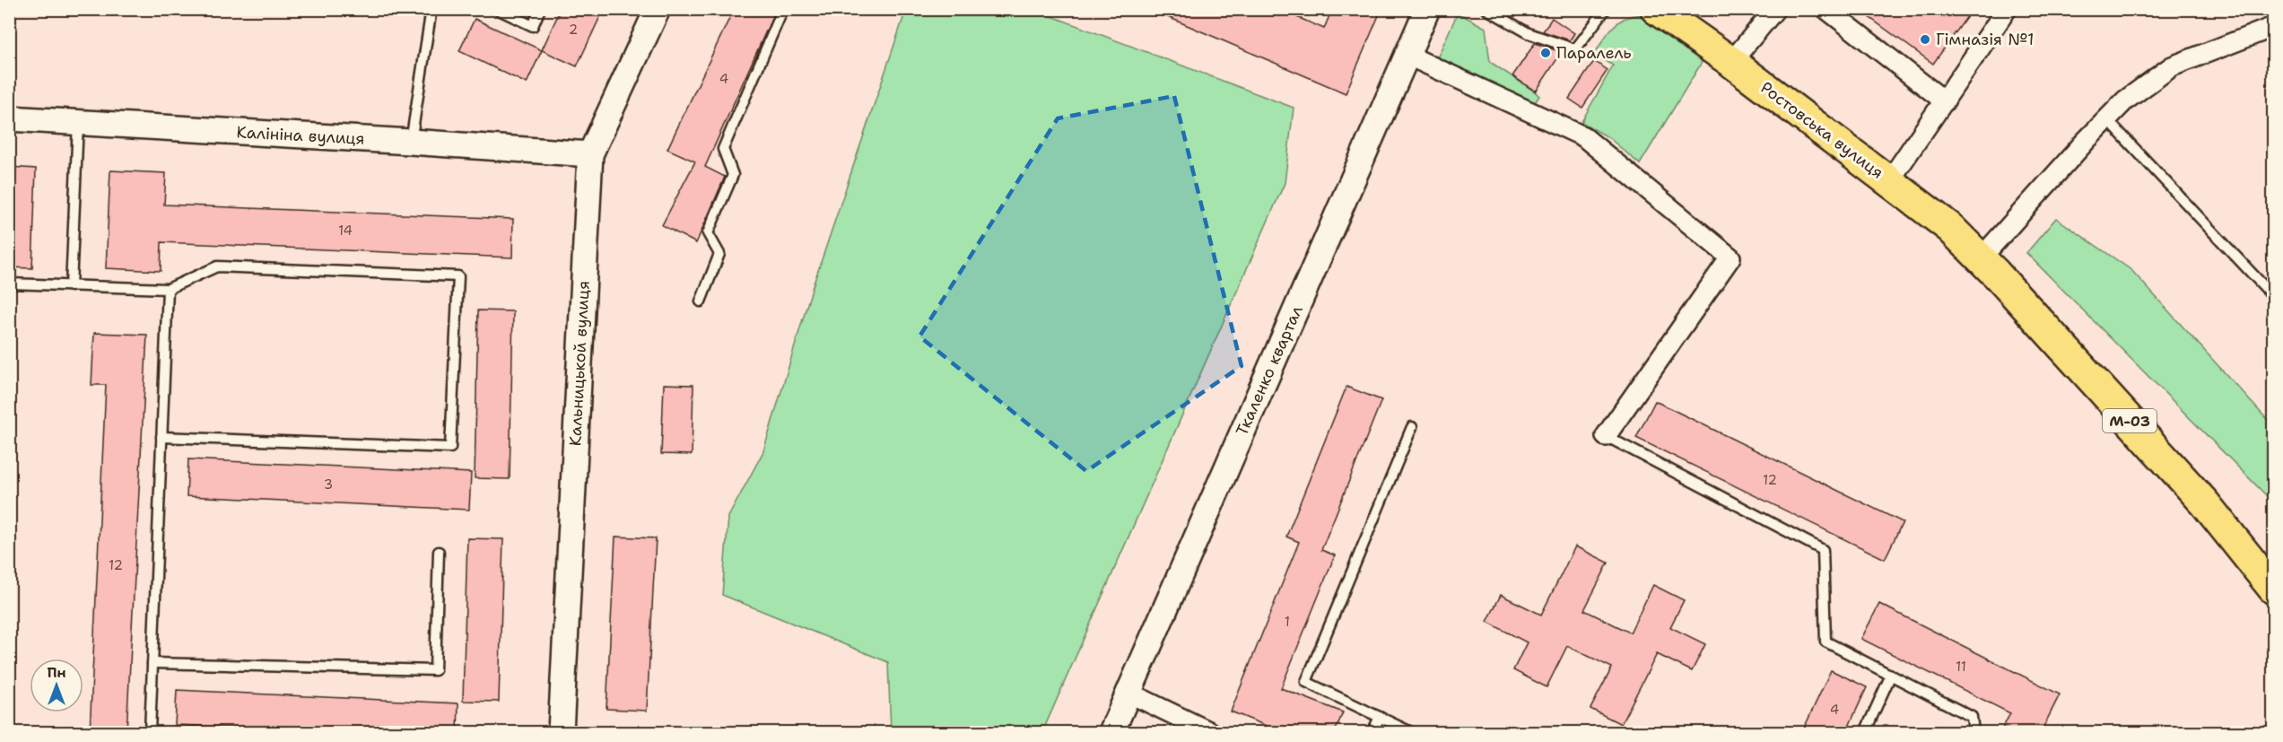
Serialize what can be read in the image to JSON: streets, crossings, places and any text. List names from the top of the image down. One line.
{"streets":{"highway":["Ростовська вулиця","М-03"],"street":["Калініна вулиця","Кальницькой вулиця","Ткаленко квартал"]},"crossings":[["Ростовська вулиця","М-03"],["Калініна вулиця","Кальницькой вулиця"]],"places":["Гімназія №1","Паралель"],"house_numbers":["2","4","14","12","3","12","1","11","4"],"north":"top"}
